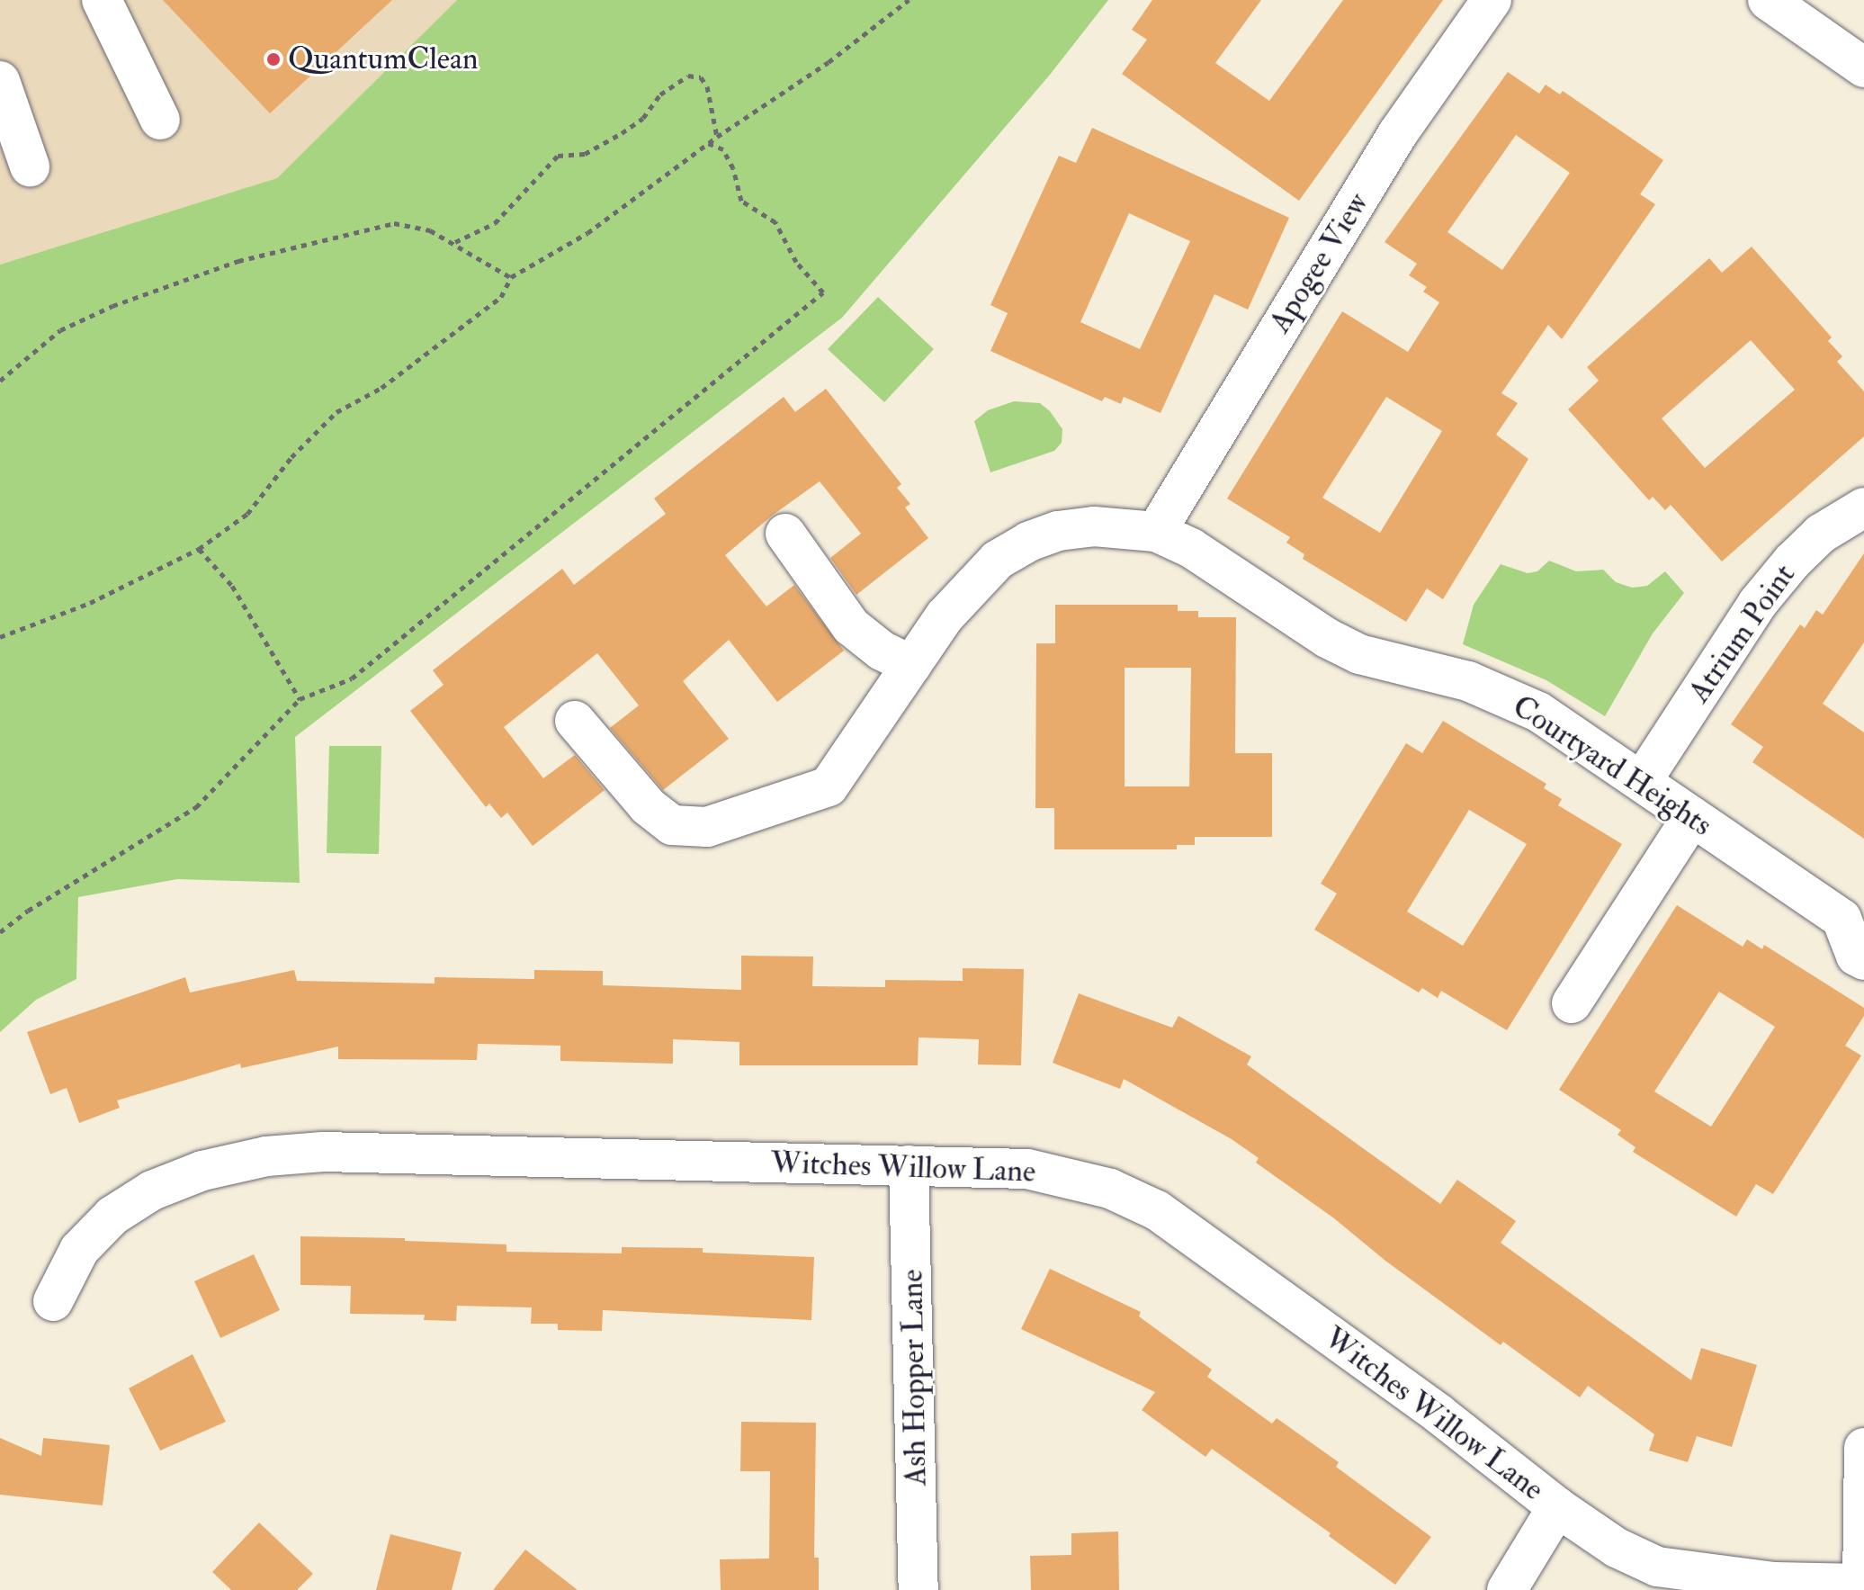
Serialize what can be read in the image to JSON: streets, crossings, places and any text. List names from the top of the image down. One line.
{"streets":{"street":["Apogee View","Atrium Point","Courtyard Heights","Witches Willow Lane","Ash Hopper Lane"]},"crossings":[["Apogee View","Courtyard Heights"],["Atrium Point","Courtyard Heights"],["Witches Willow Lane","Ash Hopper Lane"]],"places":["QuantumClean"]}
